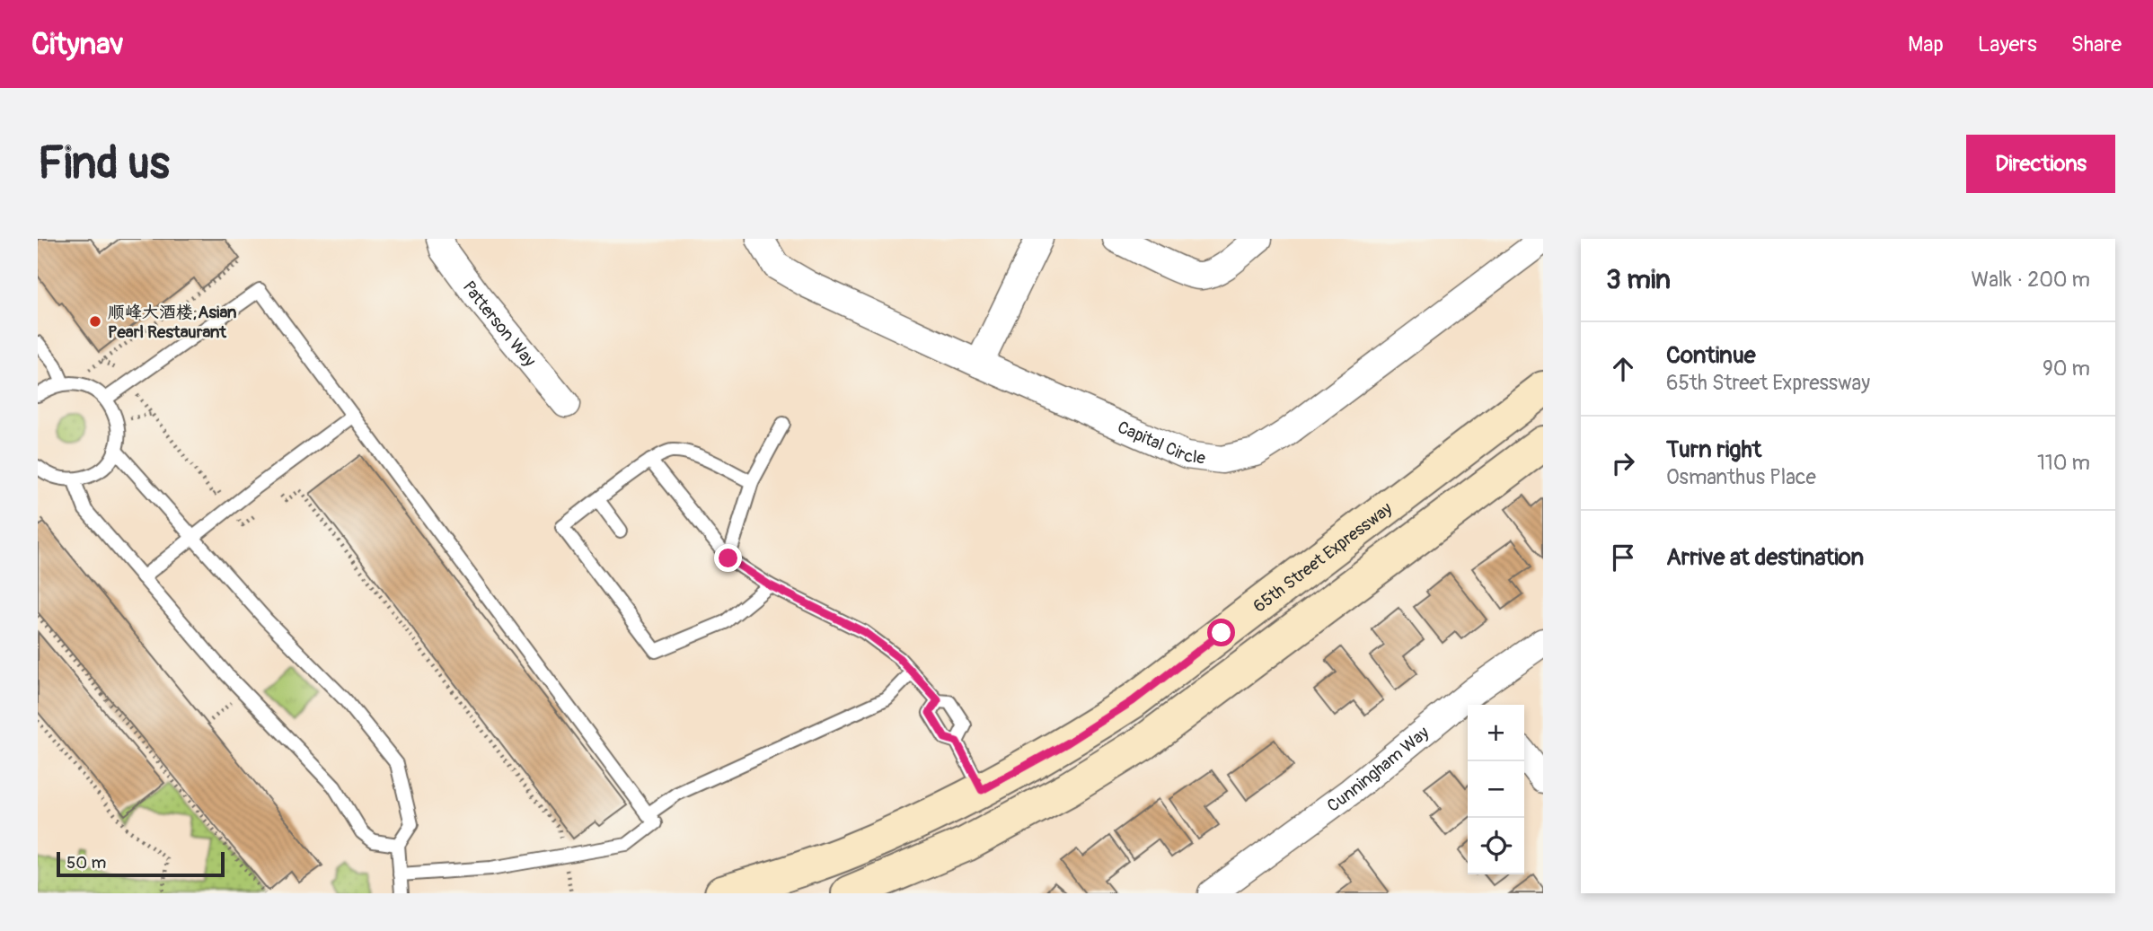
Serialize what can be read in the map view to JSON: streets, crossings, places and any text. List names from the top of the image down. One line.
{"streets":{"main road":["65th Street Expressway"],"street":["Patterson Way","Capital Circle","Cunningham Way"]},"places":["顺峰大酒楼;Asian Pearl Restaurant"],"scale_bar":"50 m","page":{"header":"Citynav","nav":["Map","Layers","Share"],"buttons":"Directions","title":"Find us","heading":["3 min","Walk · 200 m"],"list":[["Continue","65th Street Expressway","90 m"],["Turn right","Osmanthus Place","110 m"],"Arrive at destination"],"map_buttons":["+","−"],"scale":"50 m"}}
